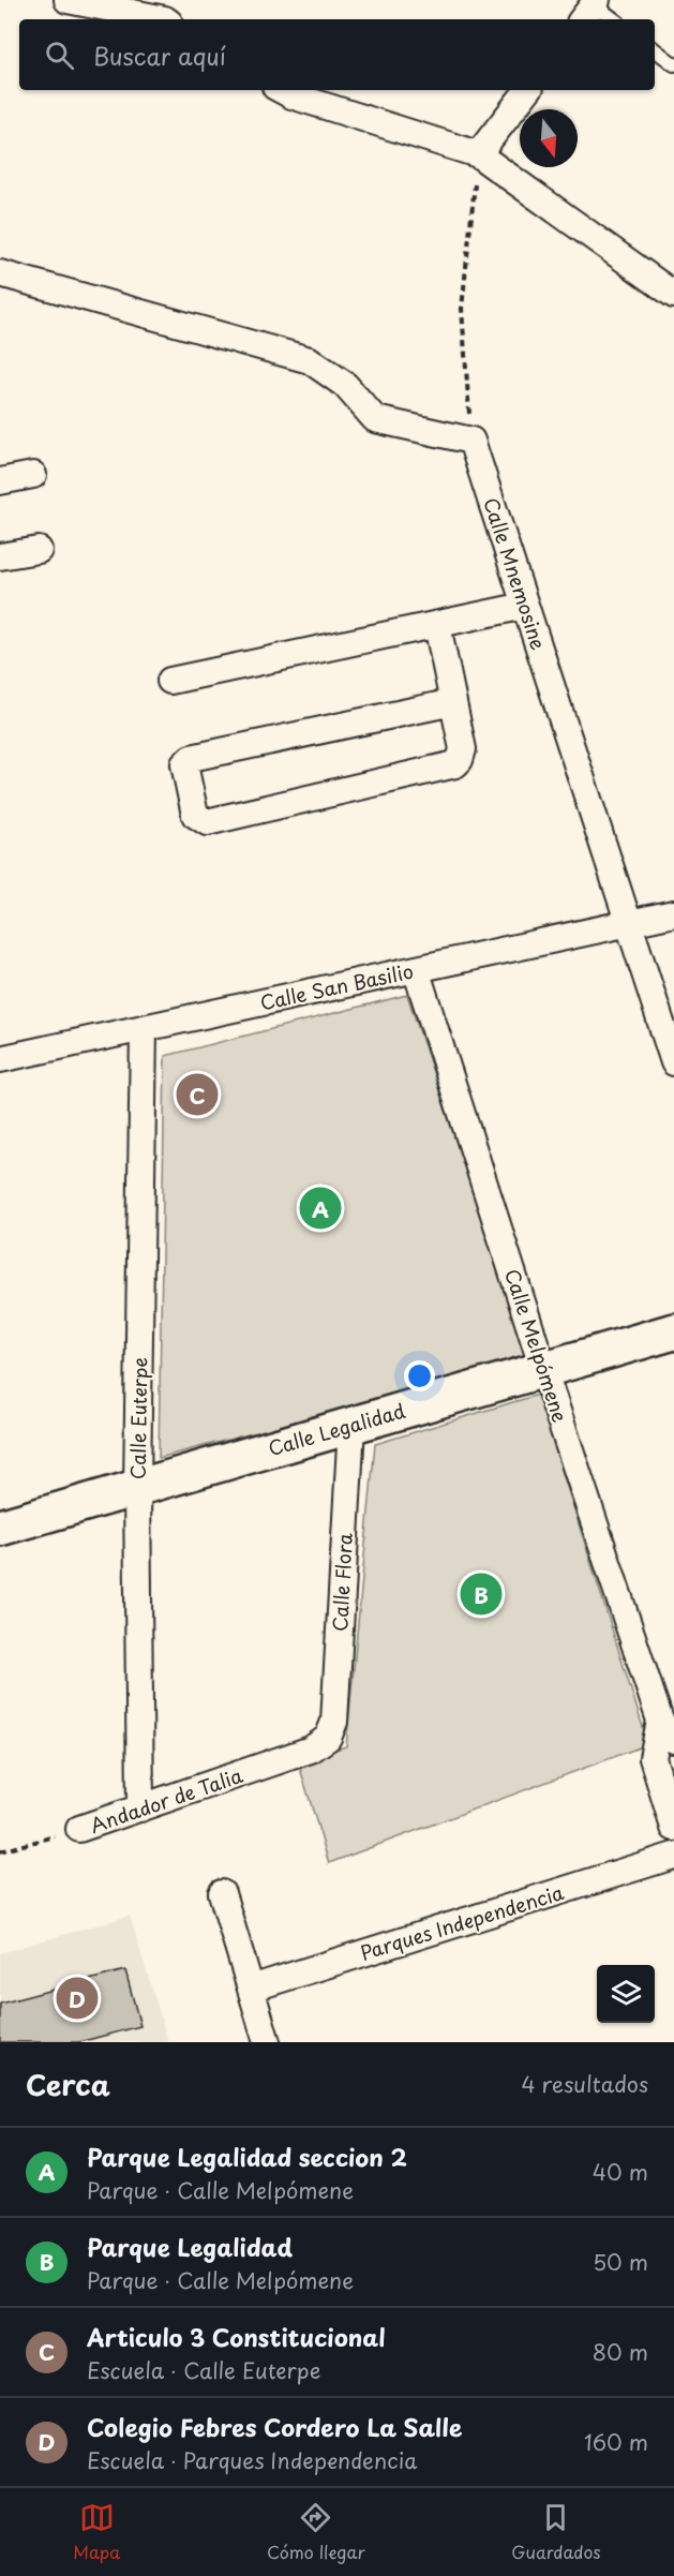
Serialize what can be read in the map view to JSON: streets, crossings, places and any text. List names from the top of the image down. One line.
{"streets":{"street":["Calle Mnemosine","Calle San Basilio","Calle Melpómene","Calle Euterpe","Calle Legalidad","Calle Flora","Andador de Talia","Parques Independencia"]},"crossings":[["Calle Mnemosine","Calle San Basilio"],["Calle San Basilio","Calle Melpómene"],["Calle San Basilio","Calle Euterpe"],["Calle Melpómene","Calle Legalidad"],["Calle Euterpe","Calle Legalidad"],["Calle Euterpe","Andador de Talia"],["Calle Legalidad","Calle Flora"],["Calle Flora","Andador de Talia"]],"north":"bottom","page":{"search":"Buscar aquí","pins":["C","A","B","D"],"heading":["Cerca","4 resultados"],"list":[{"mark":"A","name":"Parque Legalidad seccion 2","note":"Parque · Calle Melpómene","value":"40 m"},{"mark":"B","name":"Parque Legalidad","note":"Parque · Calle Melpómene","value":"50 m"},{"mark":"C","name":"Articulo 3 Constitucional","note":"Escuela · Calle Euterpe","value":"80 m"},{"mark":"D","name":"Colegio Febres Cordero La Salle","note":"Escuela · Parques Independencia","value":"160 m"}],"nav":["Mapa","Cómo llegar","Guardados"]}}
